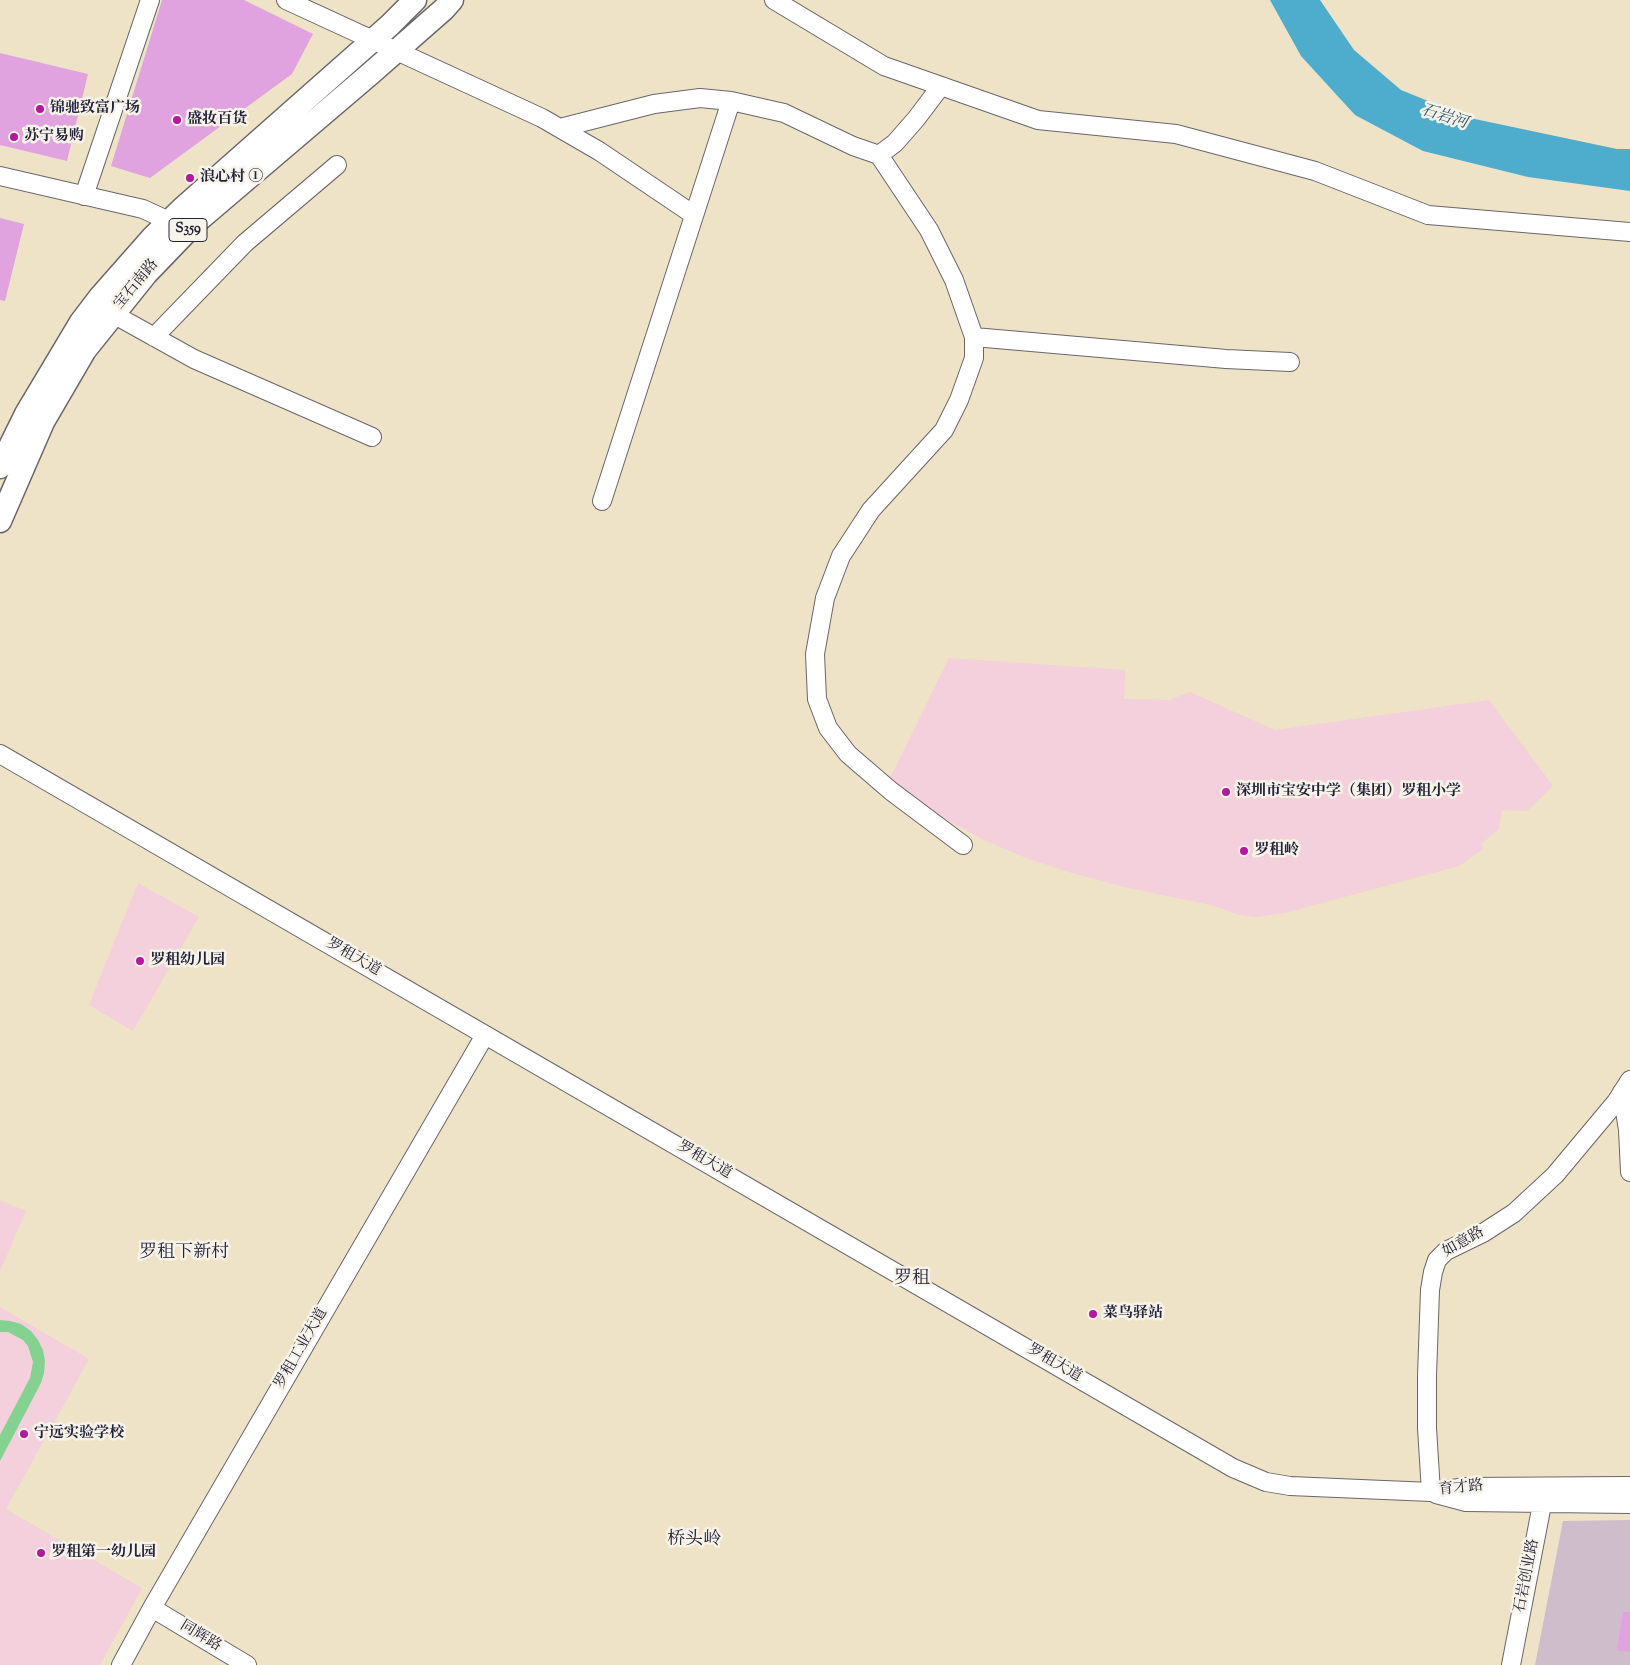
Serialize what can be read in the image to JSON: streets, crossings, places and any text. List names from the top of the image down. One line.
{"streets":{"main road":["S359","宝石南路"],"street":["罗租大道","如意路","罗租工业大道","育才路","石岩创业路","同辉路"]},"crossings":[["罗租大道","如意路"],["罗租大道","罗租工业大道"],["罗租大道","育才路"],["如意路","育才路"],["罗租工业大道","同辉路"],["育才路","石岩创业路"]],"districts":["罗租下新村","罗租","桥头岭"],"water":["石岩河"],"places":["锦驰致富广场","盛妆百货","苏宁易购","浪心村 ①","深圳市宝安中学（集团）罗租小学","罗租岭","罗租幼儿园","菜鸟驿站","宁远实验学校","罗租第一幼儿园"]}
